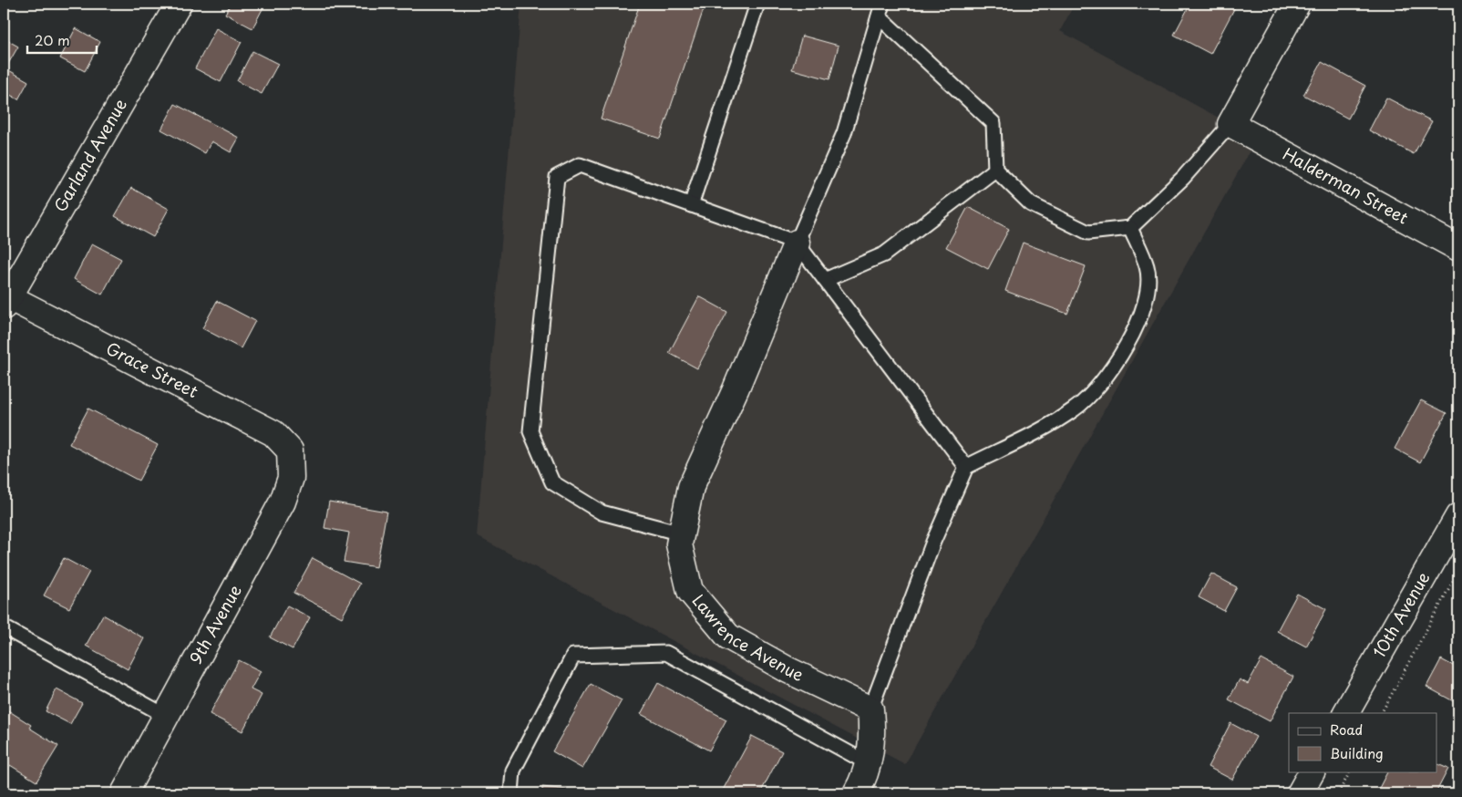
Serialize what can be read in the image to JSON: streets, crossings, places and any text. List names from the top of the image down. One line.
{"streets":{"street":["Garland Avenue","Halderman Street","Grace Street","10th Avenue","9th Avenue","Lawrence Avenue"]},"crossings":[["Garland Avenue","Grace Street"],["Grace Street","9th Avenue"]],"legend":["Road","Building"],"scale_bar":"20 m"}
